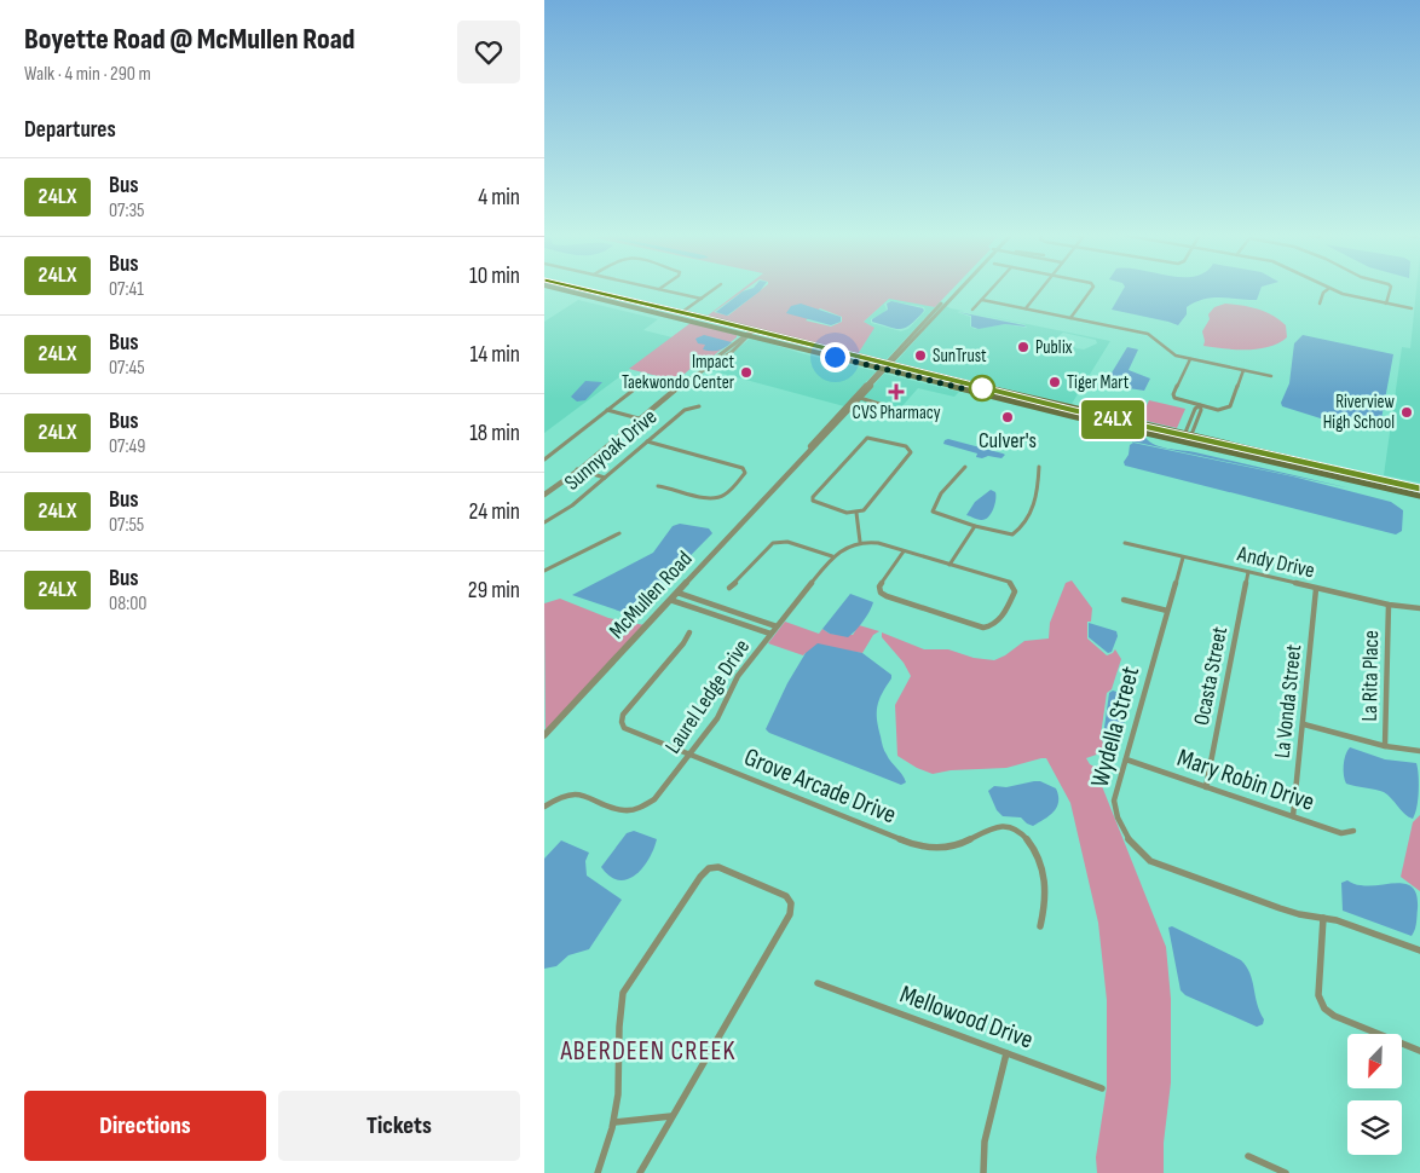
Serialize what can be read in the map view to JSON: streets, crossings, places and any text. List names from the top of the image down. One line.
{"streets":{"street":["Sunnyoak Drive","Andy Drive","McMullen Road","Ocasta Street","La Rita Place","Laurel Ledge Drive","La Vonda Street","Wydella Street","Mary Robin Drive","Grove Arcade Drive","Mellowood Drive"]},"crossings":[["Andy Drive","Ocasta Street"],["Andy Drive","La Rita Place"],["Andy Drive","La Vonda Street"],["Andy Drive","Wydella Street"],["McMullen Road","Laurel Ledge Drive"],["Ocasta Street","Mary Robin Drive"],["Laurel Ledge Drive","Grove Arcade Drive"],["La Vonda Street","Mary Robin Drive"],["Wydella Street","Mary Robin Drive"]],"districts":["ABERDEEN CREEK"],"places":{"other":["Publix","SunTrust","Impact Taekwondo Center","Tiger Mart","Riverview High School","Culver's"],"health":["CVS Pharmacy"]},"lines":["bus line 24LX"],"north":"bottom left","page":{"heading":[["Boyette Road @ McMullen Road","Walk · 4 min · 290 m"],"Departures"],"on_map":"24LX","list":[{"mark":"24LX","name":"Bus","note":"07:35","value":"4 min"},{"mark":"24LX","name":"Bus","note":"07:41","value":"10 min"},{"mark":"24LX","name":"Bus","note":"07:45","value":"14 min"},{"mark":"24LX","name":"Bus","note":"07:49","value":"18 min"},{"mark":"24LX","name":"Bus","note":"07:55","value":"24 min"},{"mark":"24LX","name":"Bus","note":"08:00","value":"29 min"}],"buttons":["Directions","Tickets"]}}
